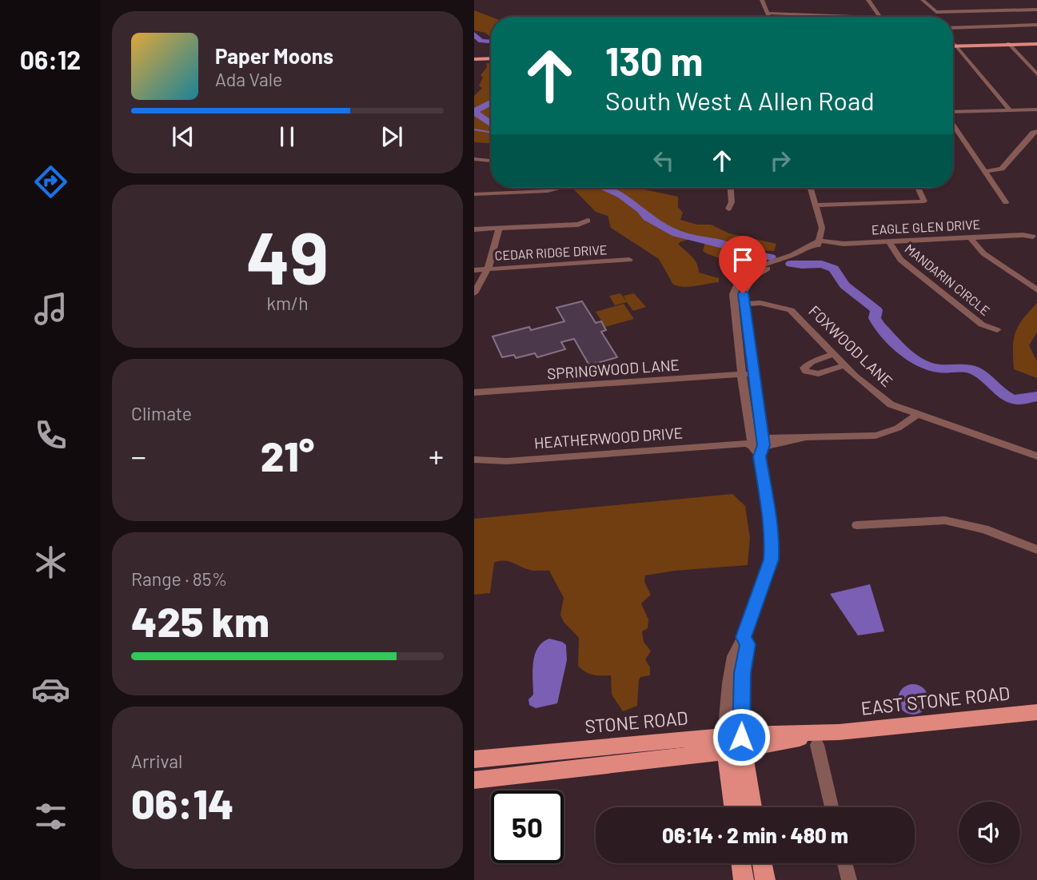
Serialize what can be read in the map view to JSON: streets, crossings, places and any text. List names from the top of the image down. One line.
{"streets":{"main road":["EAST STONE ROAD","STONE ROAD"],"street":["EAGLE GLEN DRIVE","CEDAR RIDGE DRIVE","MANDARIN CIRCLE","FOXWOOD LANE","SPRINGWOOD LANE","HEATHERWOOD DRIVE"]},"crossings":[["EAGLE GLEN DRIVE","MANDARIN CIRCLE"],["FOXWOOD LANE","HEATHERWOOD DRIVE"],["EAST STONE ROAD","STONE ROAD"]],"page":{"tabs":"06:12","turn":["130 m","South West A Allen Road"],"song":["Paper Moons","Ada Vale"],"tile":[["49","km/h"],"Climate",["Range · 85%","425 km"],["Arrival","06:14"]],"heat":["−","21°","+"],"limit":"50","trip":"06:14 · 2 min · 480 m"}}
